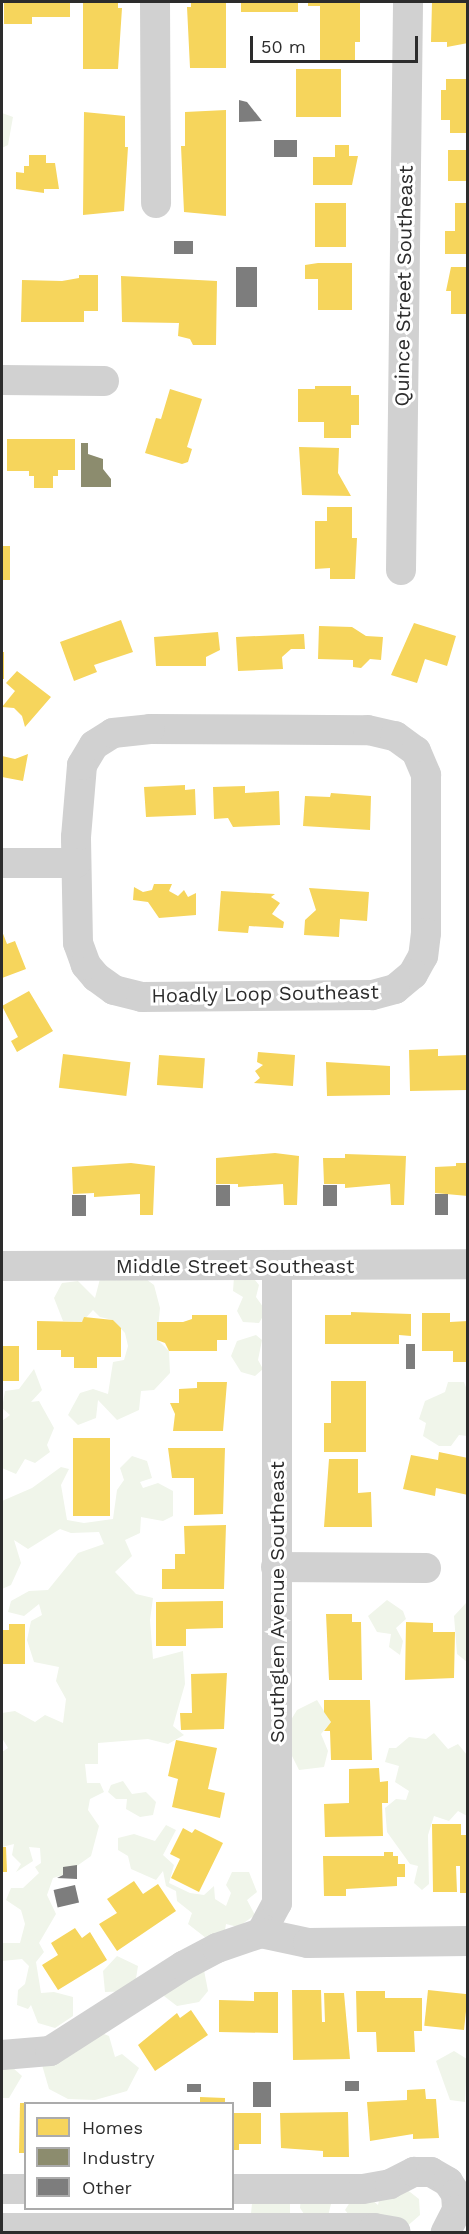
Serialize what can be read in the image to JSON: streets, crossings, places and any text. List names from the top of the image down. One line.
{"streets":{"street":["Quince Street Southeast","Hoadly Loop Southeast","Middle Street Southeast","Southglen Avenue Southeast"]},"crossings":[["Middle Street Southeast","Southglen Avenue Southeast"]],"legend":["Homes","Industry","Other"],"scale_bar":"50 m"}
